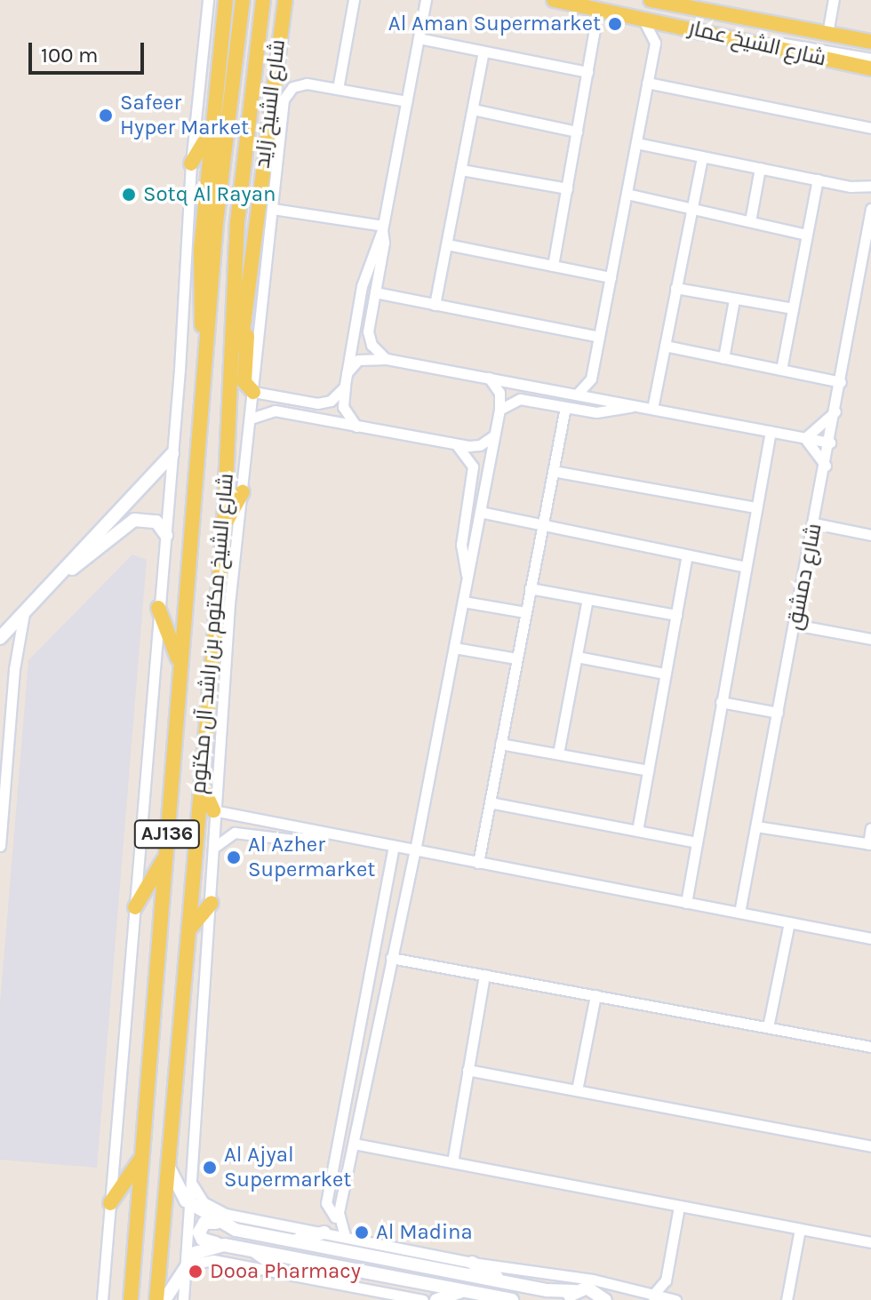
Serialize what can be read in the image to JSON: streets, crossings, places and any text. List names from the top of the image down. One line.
{"streets":{"main road":["شارع الشيخ عمار","شارع الشيخ زايد","شارع الشيخ مكتوم بن راشد آل مكتوم","AJ136"],"street":["شارع دمشق"]},"crossings":[["شارع الشيخ زايد","شارع الشيخ مكتوم بن راشد آل مكتوم"]],"places":["Al Aman Supermarket","Safeer Hyper Market","Sotq Al Rayan","Al Azher Supermarket","Al Ajyal Supermarket","Al Madina","Dooa Pharmacy"],"scale_bar":"100 m"}
